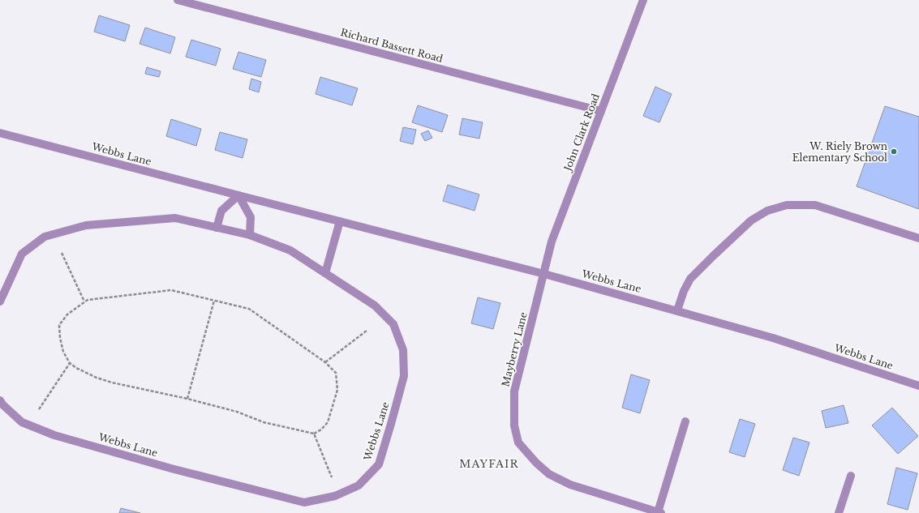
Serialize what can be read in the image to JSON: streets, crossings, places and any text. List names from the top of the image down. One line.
{"streets":{"street":["Richard Bassett Road","John Clark Road","Webbs Lane","Mayberry Lane"]},"crossings":[["Richard Bassett Road","John Clark Road"],["John Clark Road","Webbs Lane"],["John Clark Road","Mayberry Lane"],["Webbs Lane","Mayberry Lane"]],"districts":["MAYFAIR"],"places":["W. Riely Brown Elementary School"]}
